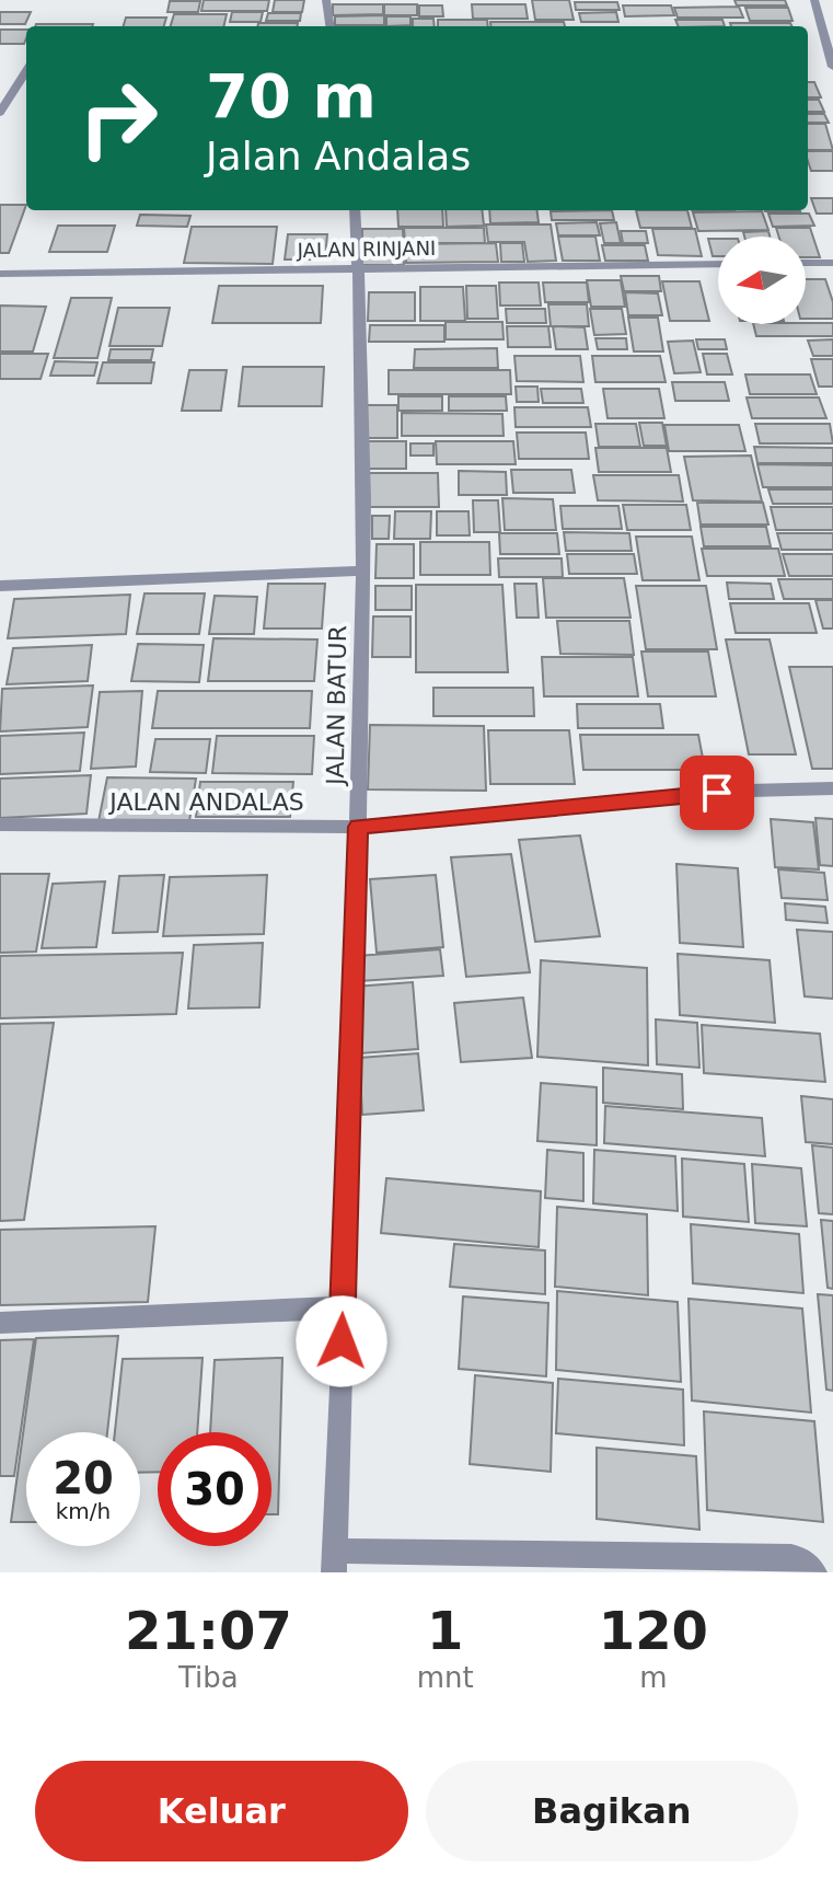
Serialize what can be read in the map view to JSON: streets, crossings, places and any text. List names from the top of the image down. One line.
{"streets":{"street":["JALAN RINJANI","JALAN BATUR","JALAN ANDALAS"]},"crossings":[["JALAN RINJANI","JALAN BATUR"],["JALAN BATUR","JALAN ANDALAS"]],"north":"left","page":{"turn":["70 m","Jalan Andalas"],"speed":"20 km/h","limit":"30","eta":["21:07","Tiba","1","mnt","120","m"],"buttons":["Keluar","Bagikan"]}}
